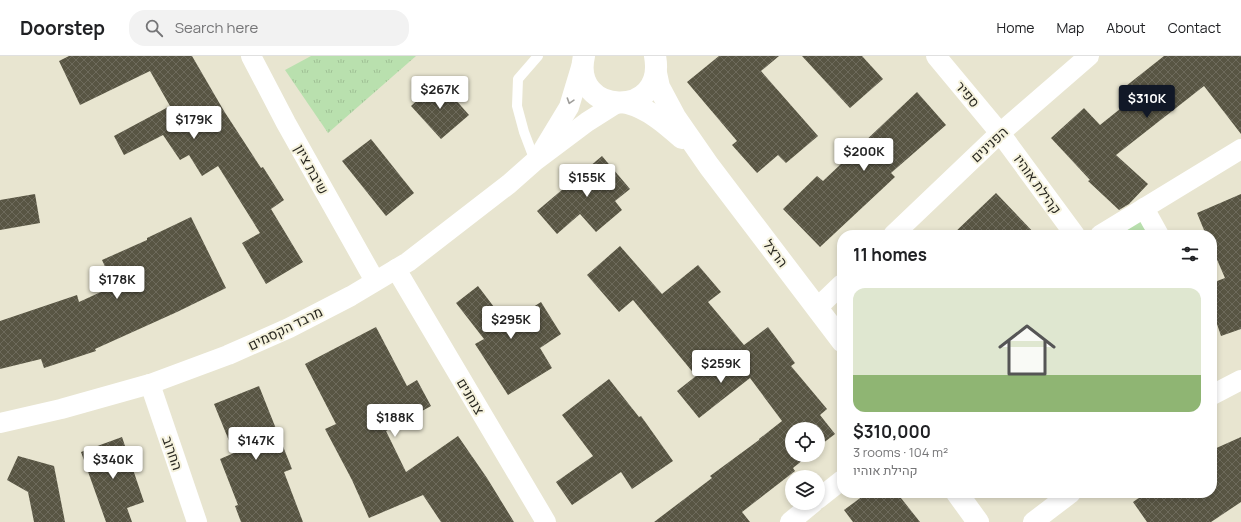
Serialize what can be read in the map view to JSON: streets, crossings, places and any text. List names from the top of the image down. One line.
{"streets":{"street":["ספיר","הפנינים","שיבת ציון","קהילת אוהיו","הרצל","מרבד הקסמים","צנחנים","החרוב"]},"crossings":[["ספיר","הפנינים"],["ספיר","קהילת אוהיו"],["הפנינים","קהילת אוהיו"],["שיבת ציון","מרבד הקסמים"],["הרצל","מרבד הקסמים"],["מרבד הקסמים","צנחנים"],["מרבד הקסמים","החרוב"]],"page":{"header":"Doorstep","search":"Search here","nav":["Home","Map","About","Contact"],"price":["$267K","$310K","$179K","$200K","$155K","$178K","$295K","$259K","$188K","$147K","$340K"],"heading":"11 homes","list":[{"name":"$310,000","note":"3 rooms · 104 m² · קהילת אוהיו"}]}}
